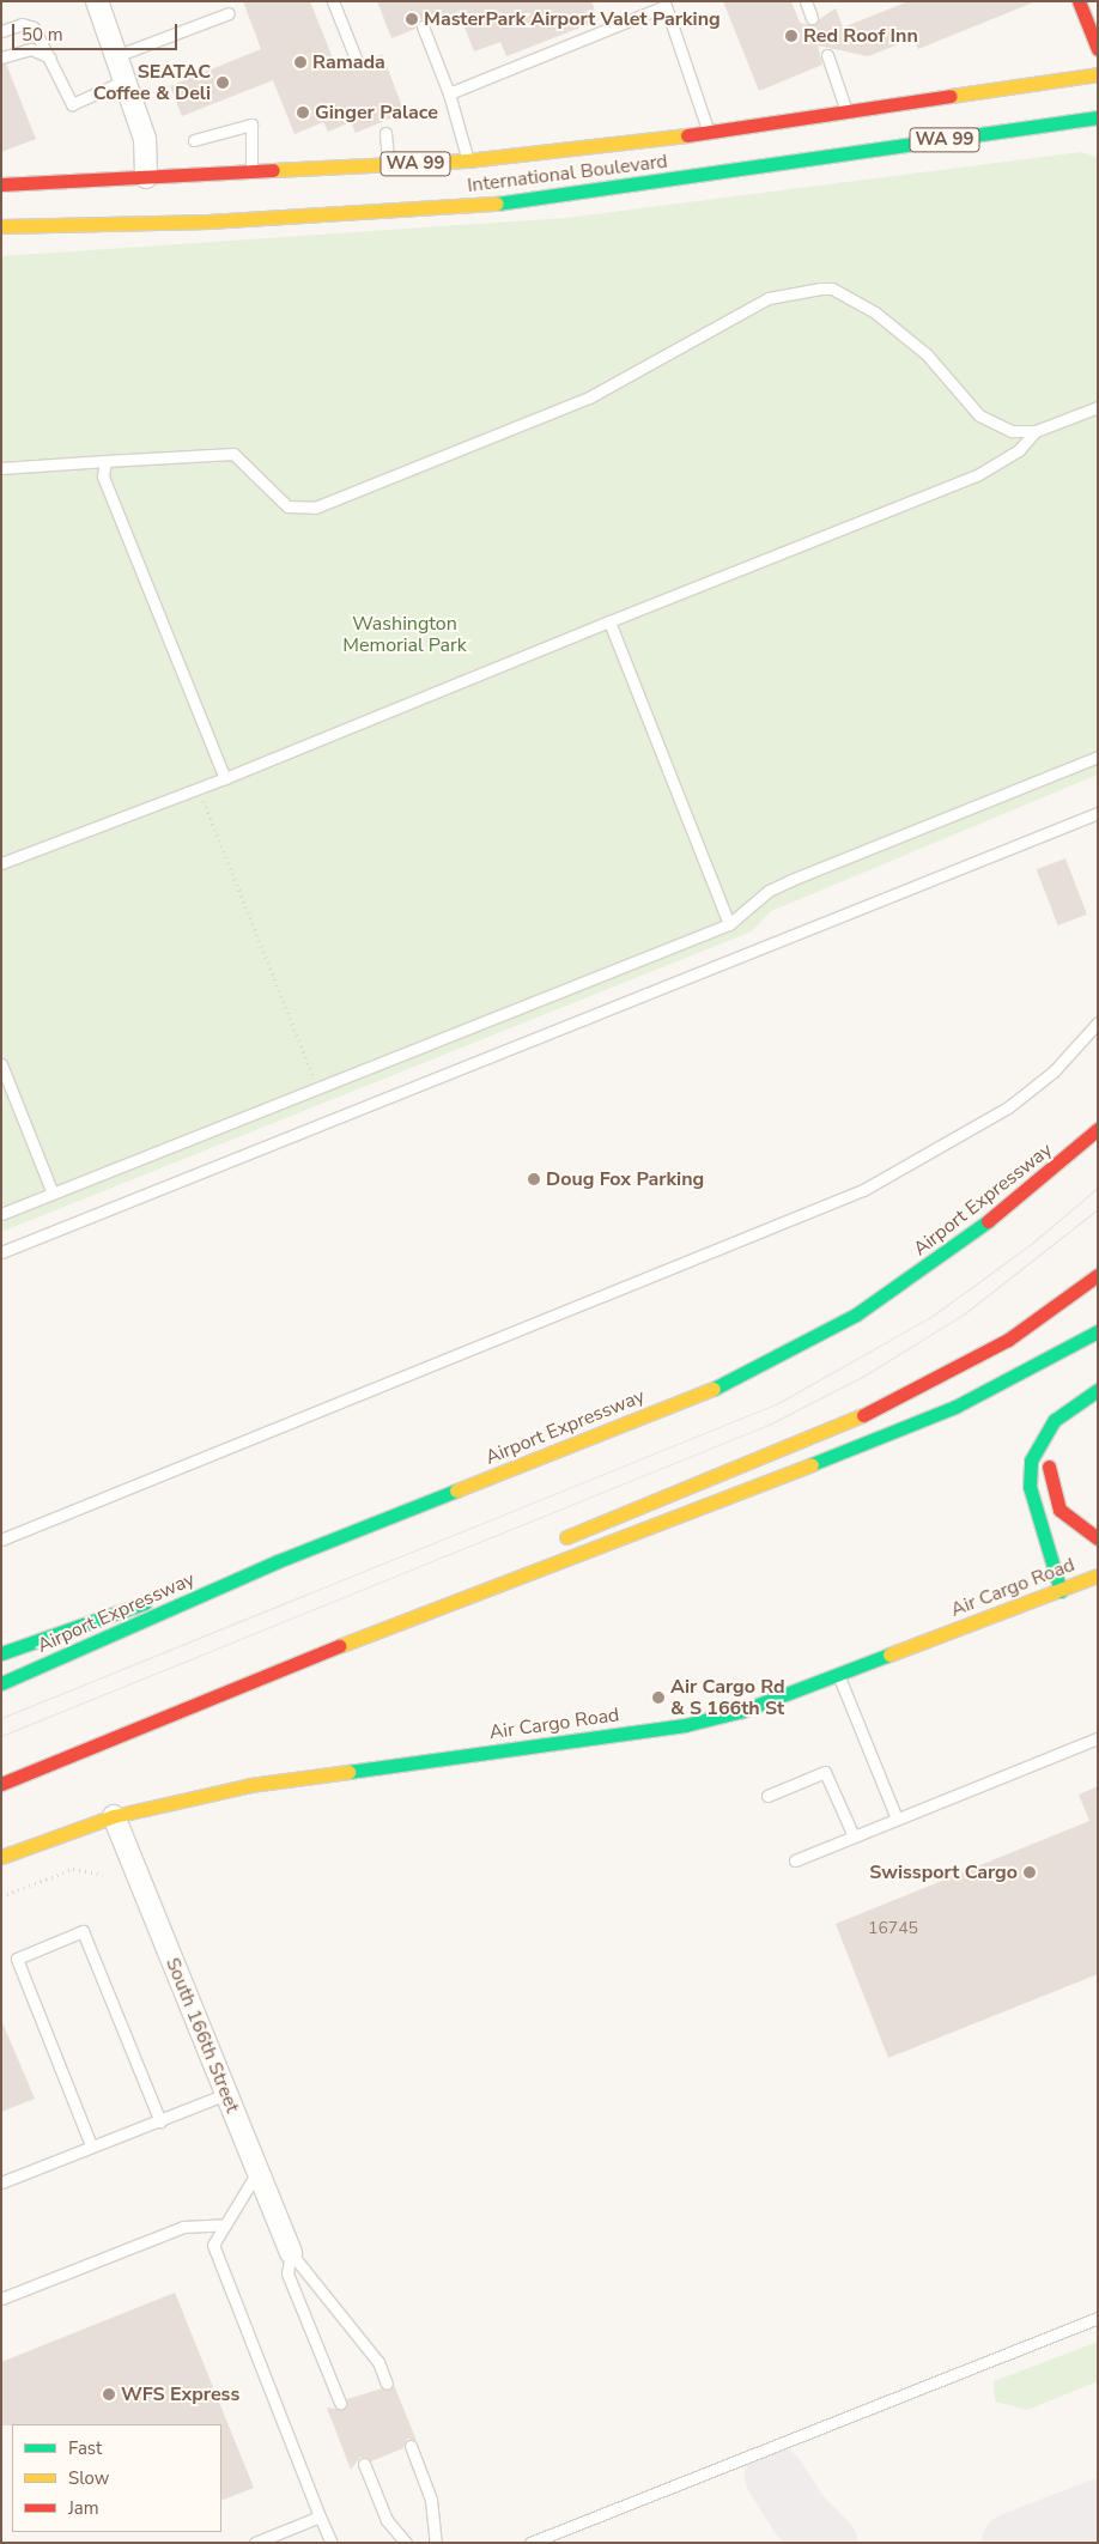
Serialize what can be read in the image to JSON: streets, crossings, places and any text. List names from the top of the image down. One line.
{"streets":{"main road":["WA 99","International Boulevard","Airport Expressway","Air Cargo Road"],"street":["South 166th Street"]},"crossings":[["Air Cargo Road","South 166th Street"]],"parks":["Washington Memorial Park"],"places":["MasterPark Airport Valet Parking","Red Roof Inn","Ramada","SEATAC Coffee & Deli","Ginger Palace","Doug Fox Parking","Air Cargo Rd & S 166th St","Swissport Cargo","WFS Express"],"house_numbers":["16745"],"legend":["Fast","Slow","Jam"],"scale_bar":"50 m"}
